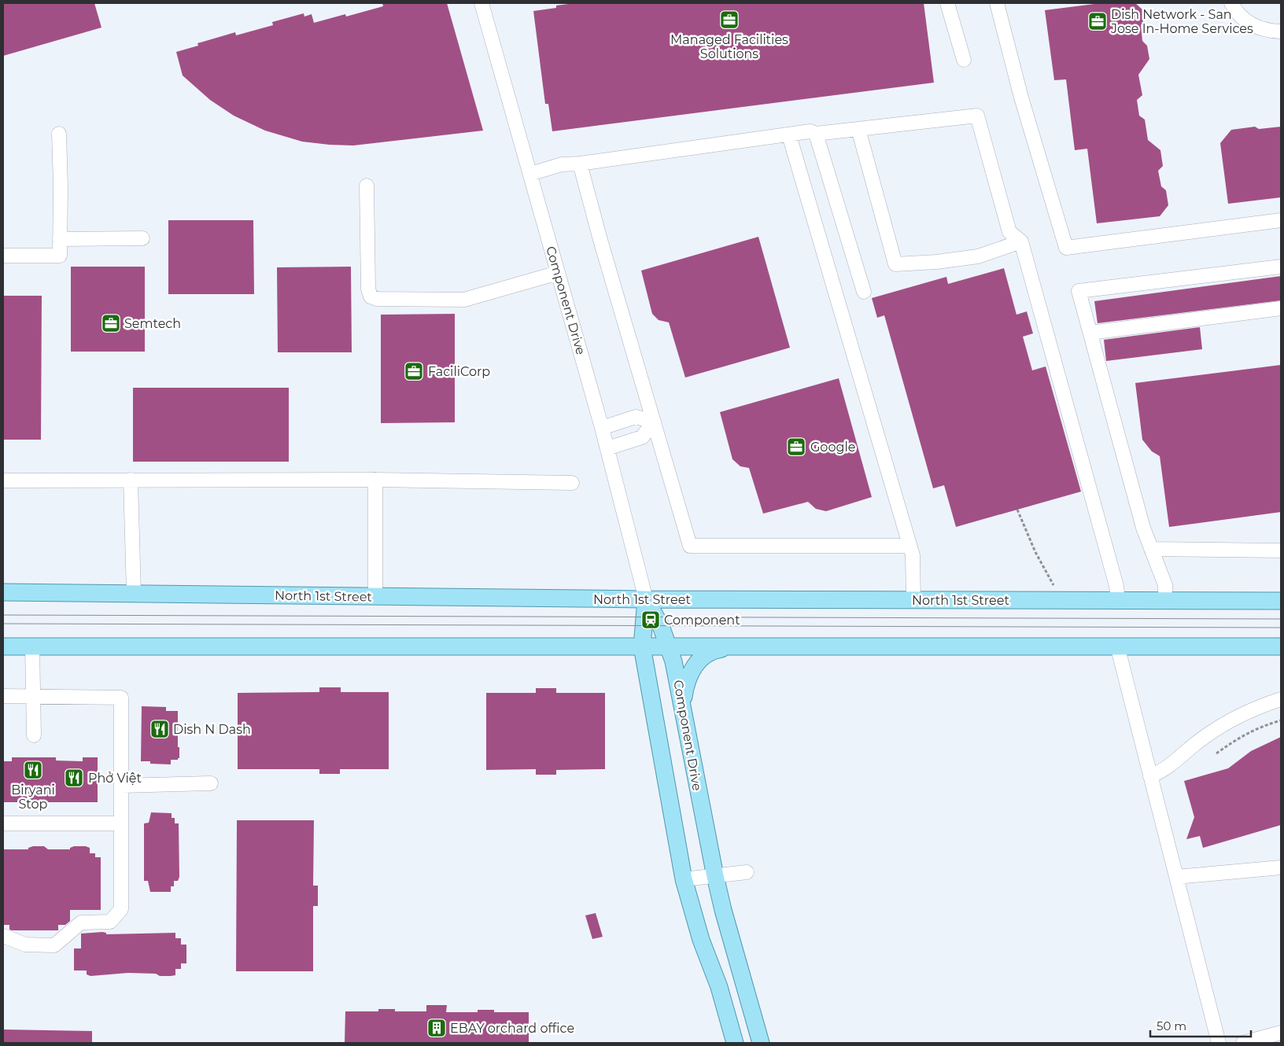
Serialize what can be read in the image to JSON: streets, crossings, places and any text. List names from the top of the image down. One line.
{"streets":{"main road":["Component Drive","North 1st Street"]},"crossings":[["Component Drive","North 1st Street"]],"places":{"office":["Managed Facilities Solutions","Dish Network - San Jose In-Home Services","Semtech","FaciliCorp","Google"],"station":["Component"],"restaurant":["Dish N Dash","Biryani Stop","Phở Việt"],"building":["EBAY orchard office"]},"scale_bar":"50 m"}
